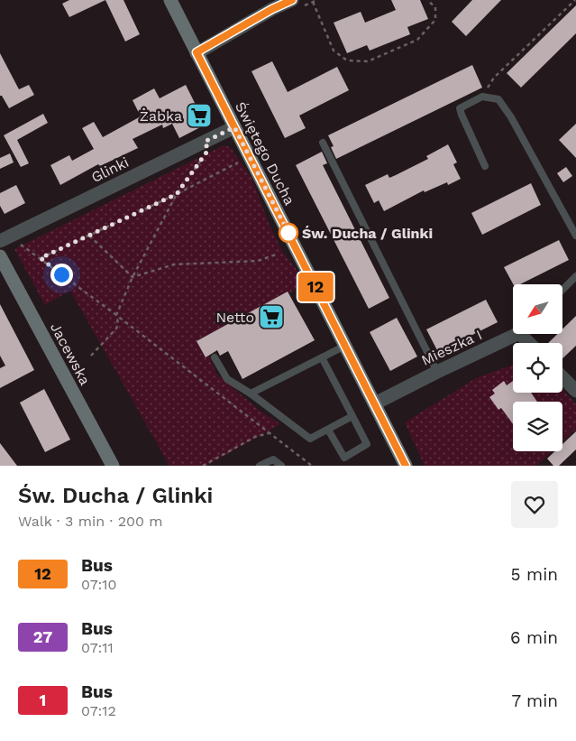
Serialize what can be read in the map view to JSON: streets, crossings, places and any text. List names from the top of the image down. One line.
{"streets":{"main road":["Świętego Ducha","Jacewska"],"street":["Glinki","Mieszka I"]},"crossings":[["Świętego Ducha","Glinki"],["Świętego Ducha","Mieszka I"]],"places":{"supermarket":["Żabka","Netto"],"other":["Św. Ducha / Glinki"]},"lines":["bus line 12"],"north":"bottom left","page":{"on_map":"12","heading":["Św. Ducha / Glinki","Walk · 3 min · 200 m"],"list":[{"mark":"12","name":"Bus","note":"07:10","value":"5 min"},{"mark":"27","name":"Bus","note":"07:11","value":"6 min"},{"mark":"1","name":"Bus","note":"07:12","value":"7 min"}]}}
